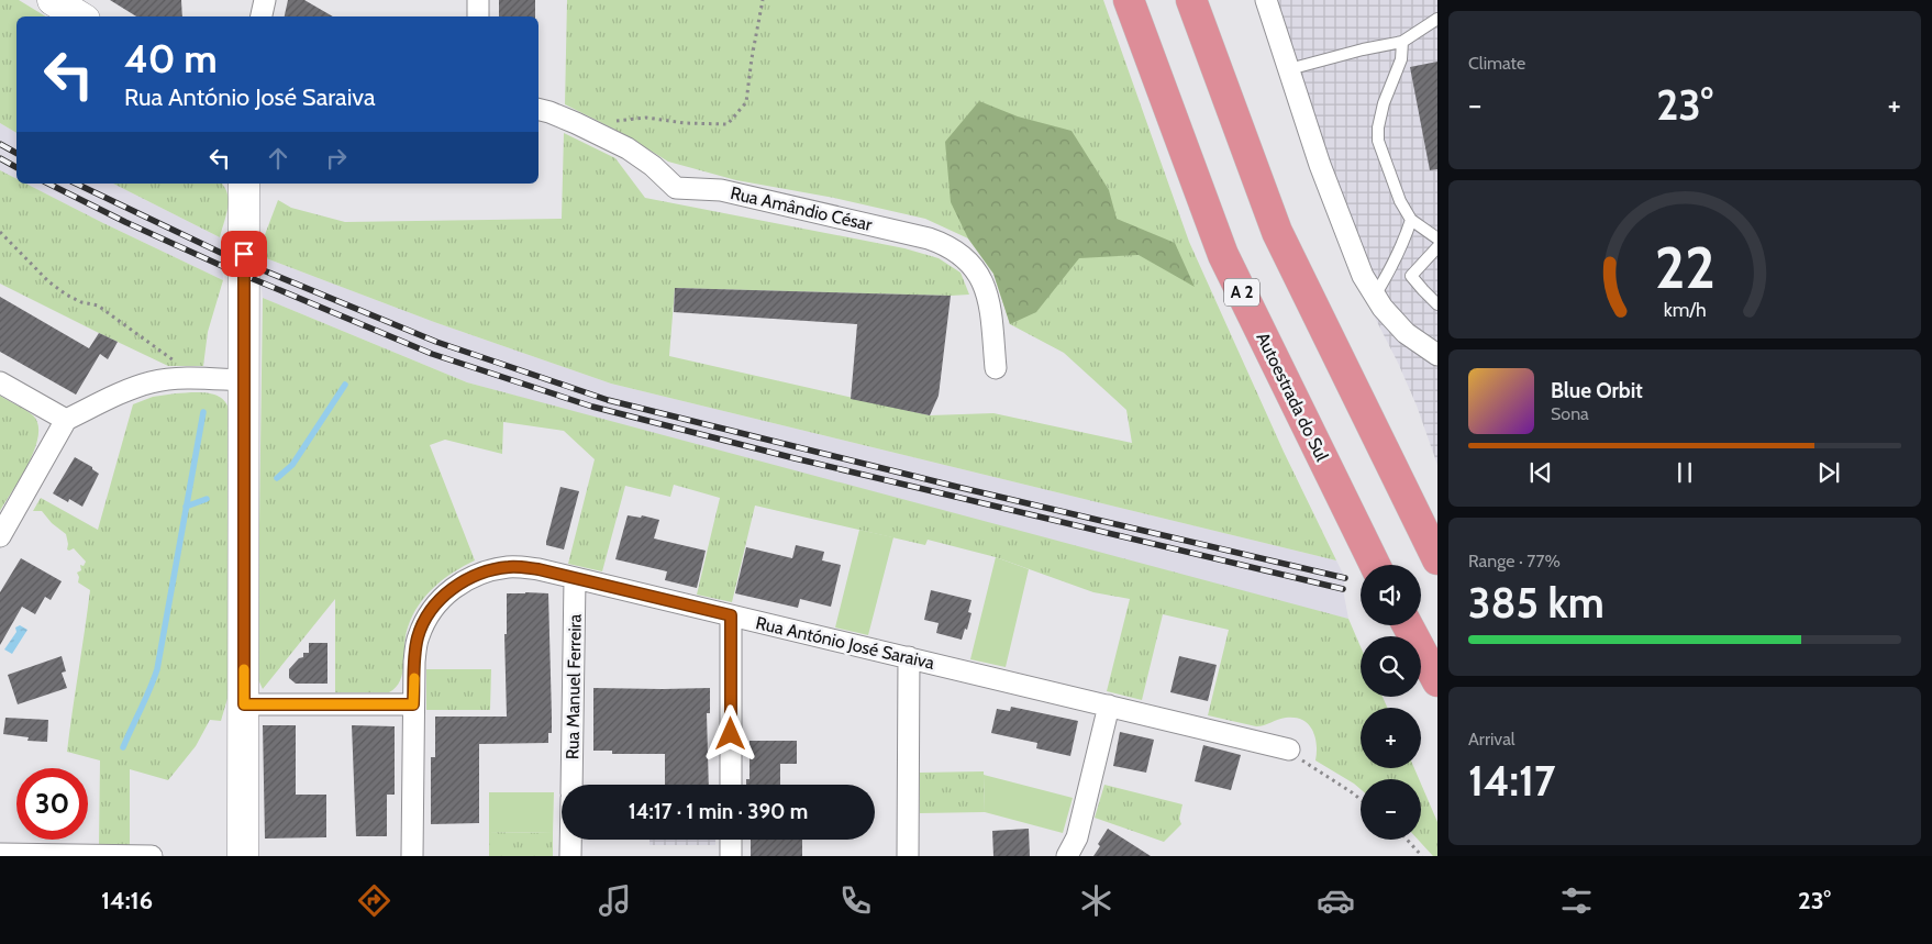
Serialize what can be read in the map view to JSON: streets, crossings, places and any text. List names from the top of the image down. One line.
{"streets":{"highway":["A 2","Autoestrada do Sul"],"street":["Rua Amândio César","Rua António José Saraiva","Rua Manuel Ferreira"]},"crossings":[["Rua António José Saraiva","Rua Manuel Ferreira"]],"page":{"tile":["Climate",["Range · 77%","385 km"],["Arrival","14:17"]],"turn":["40 m","Rua António José Saraiva"],"heat":["−","23°","+"],"song":["Blue Orbit","Sona"],"map_buttons":["+","−"],"limit":"30","trip":"14:17 · 1 min · 390 m","tabs":["14:16","23°"],"gauge":["22","km/h"]}}
